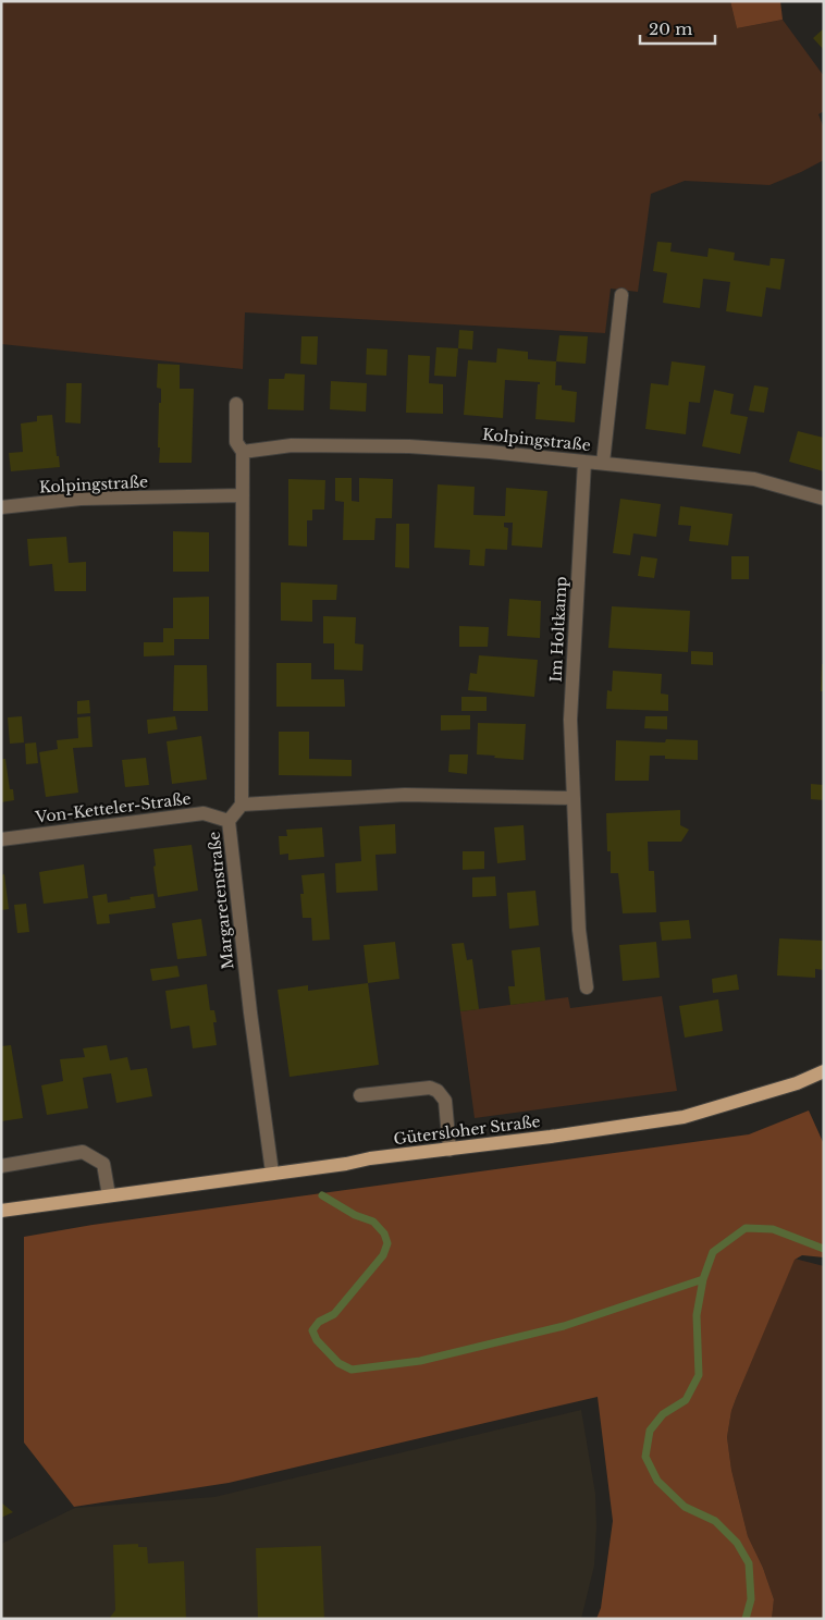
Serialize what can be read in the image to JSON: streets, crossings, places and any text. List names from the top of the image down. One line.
{"streets":{"main road":["Gütersloher Straße"],"street":["Kolpingstraße","Im Holtkamp","Von-Ketteler-Straße","Margaretenstraße"]},"crossings":[["Kolpingstraße","Im Holtkamp"],["Von-Ketteler-Straße","Margaretenstraße"],["Margaretenstraße","Gütersloher Straße"]],"scale_bar":"20 m"}
